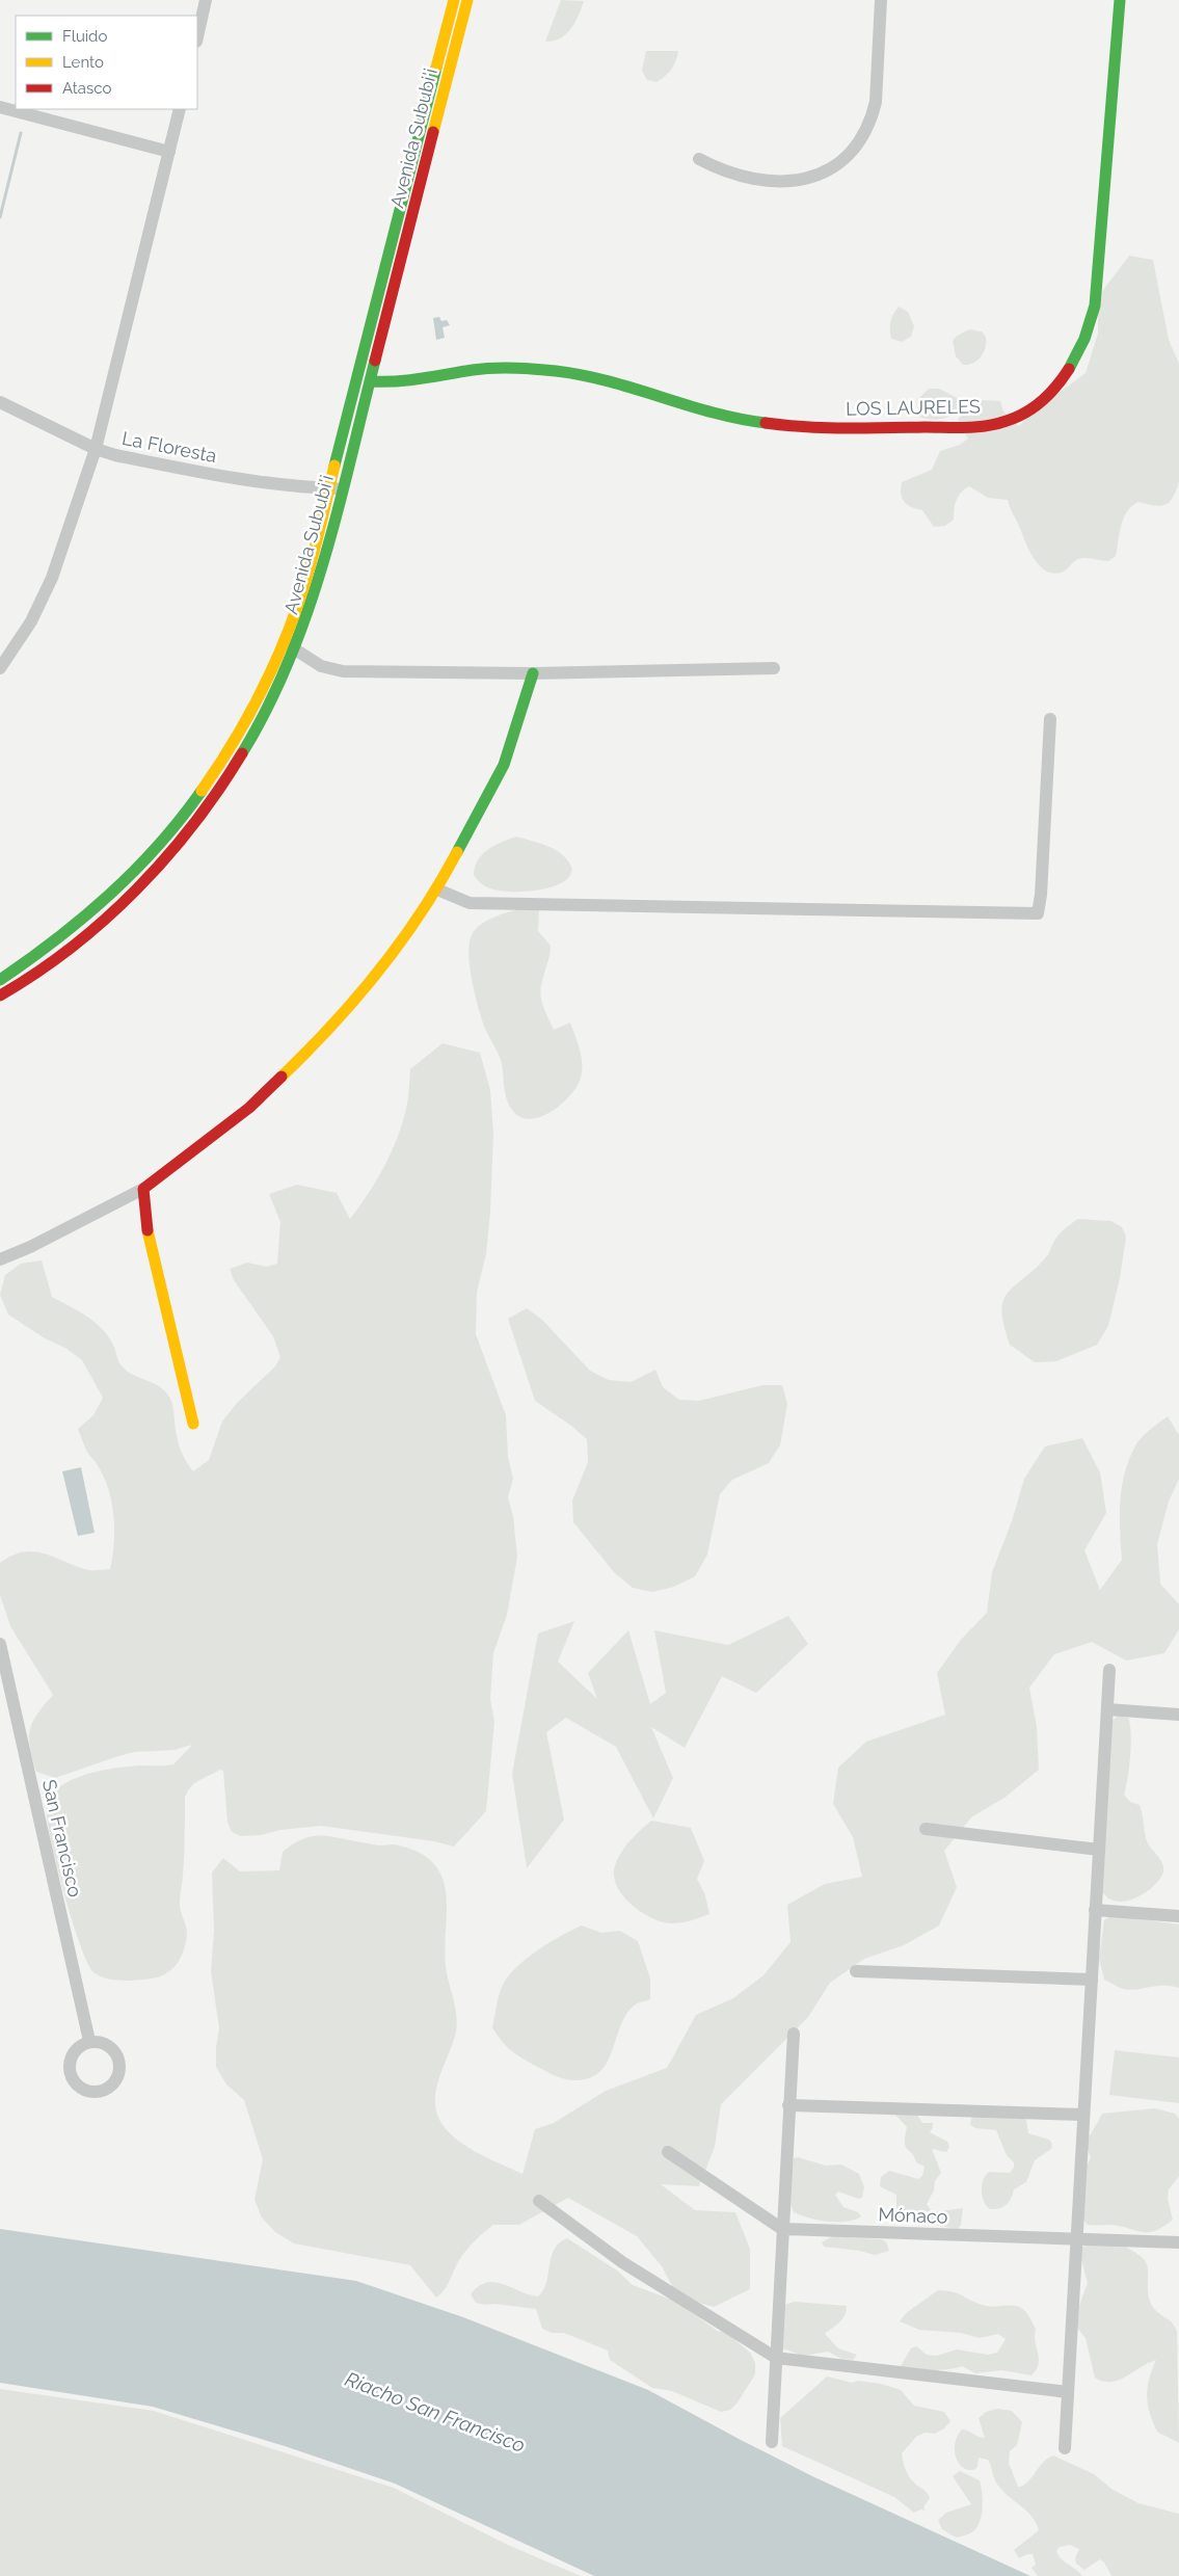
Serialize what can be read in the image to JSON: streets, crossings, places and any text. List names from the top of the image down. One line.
{"streets":{"street":["Avenida Sububi'i","LOS LAURELES","La Floresta","San Francisco","Mónaco"]},"crossings":[["Avenida Sububi'i","LOS LAURELES"],["Avenida Sububi'i","La Floresta"]],"water":["Riacho San Francisco"],"legend":["Fluido","Lento","Atasco"]}
